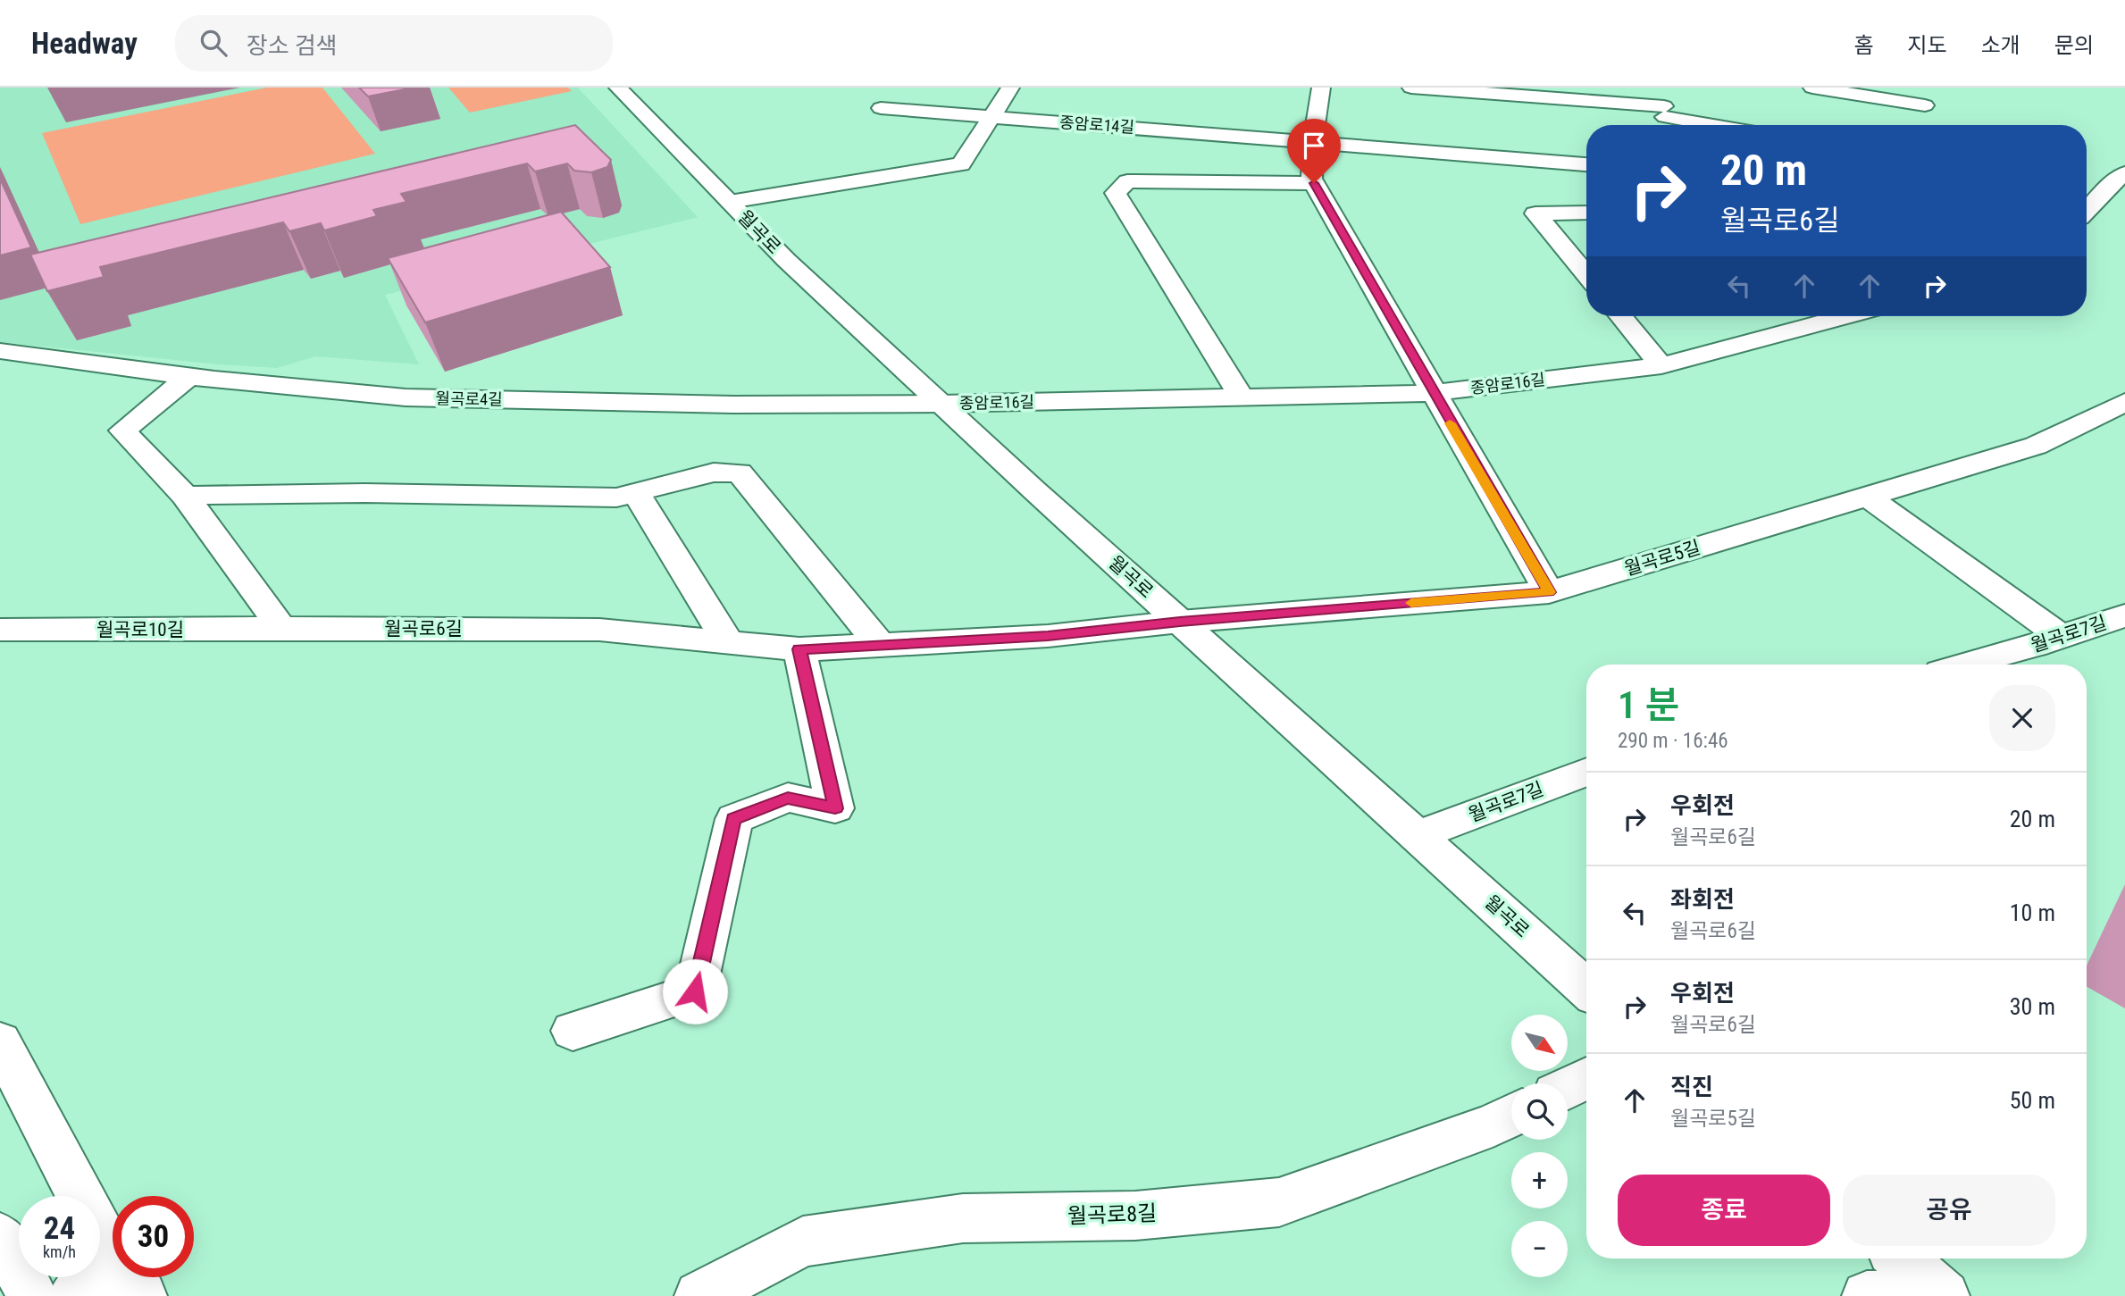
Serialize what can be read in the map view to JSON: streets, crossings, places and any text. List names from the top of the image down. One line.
{"streets":{"main road":["종암로14길","월곡로","종암로16길","월곡로4길","월곡로5길","월곡로6길","월곡로10길","월곡로7길","월곡로8길"]},"crossings":[["종암로14길","월곡로"],["월곡로","종암로16길"],["월곡로","월곡로4길"],["월곡로","월곡로5길"],["월곡로","월곡로6길"],["월곡로","월곡로7길"],["종암로16길","월곡로4길"],["월곡로5길","월곡로6길"],["월곡로6길","월곡로10길"]],"north":"bottom right","page":{"header":"Headway","search":"장소 검색","nav":["홈","지도","소개","문의"],"turn":["20 m","월곡로6길"],"heading":["1 분","290 m · 16:46"],"list":[{"name":"우회전","note":"월곡로6길","value":"20 m"},{"name":"좌회전","note":"월곡로6길","value":"10 m"},{"name":"우회전","note":"월곡로6길","value":"30 m"},{"name":"직진","note":"월곡로5길","value":"50 m"}],"map_buttons":["+","−"],"buttons":["종료","공유"],"speed":"24 km/h","limit":"30"}}
